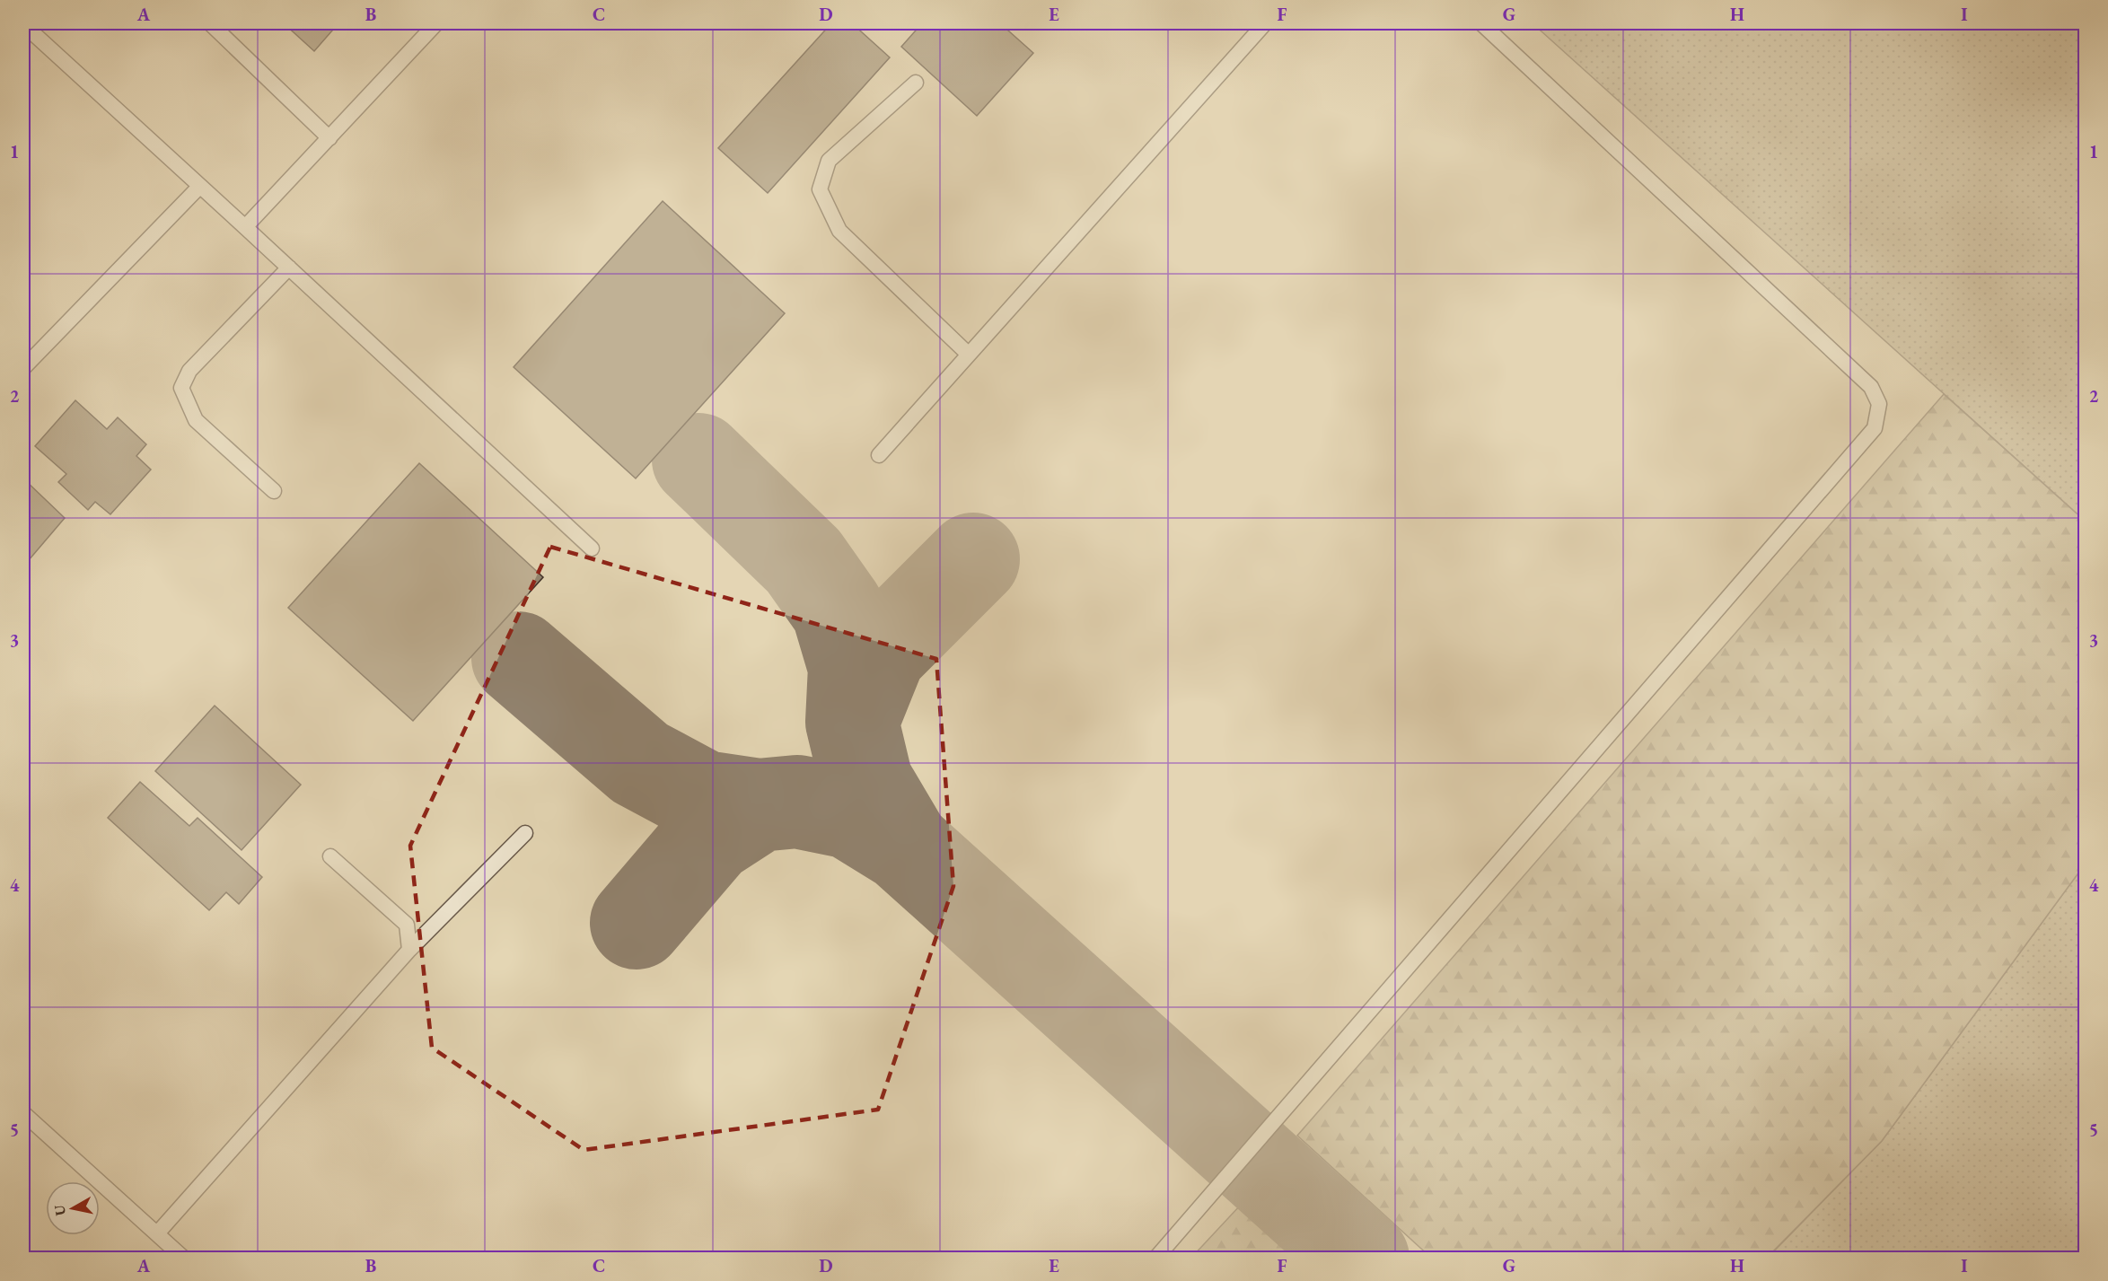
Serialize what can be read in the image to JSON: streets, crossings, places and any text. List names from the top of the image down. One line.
{"north":"left","grid":{"columns":["A","B","C","D","E","F","G","H","I"],"rows":["1","2","3","4","5"]}}
